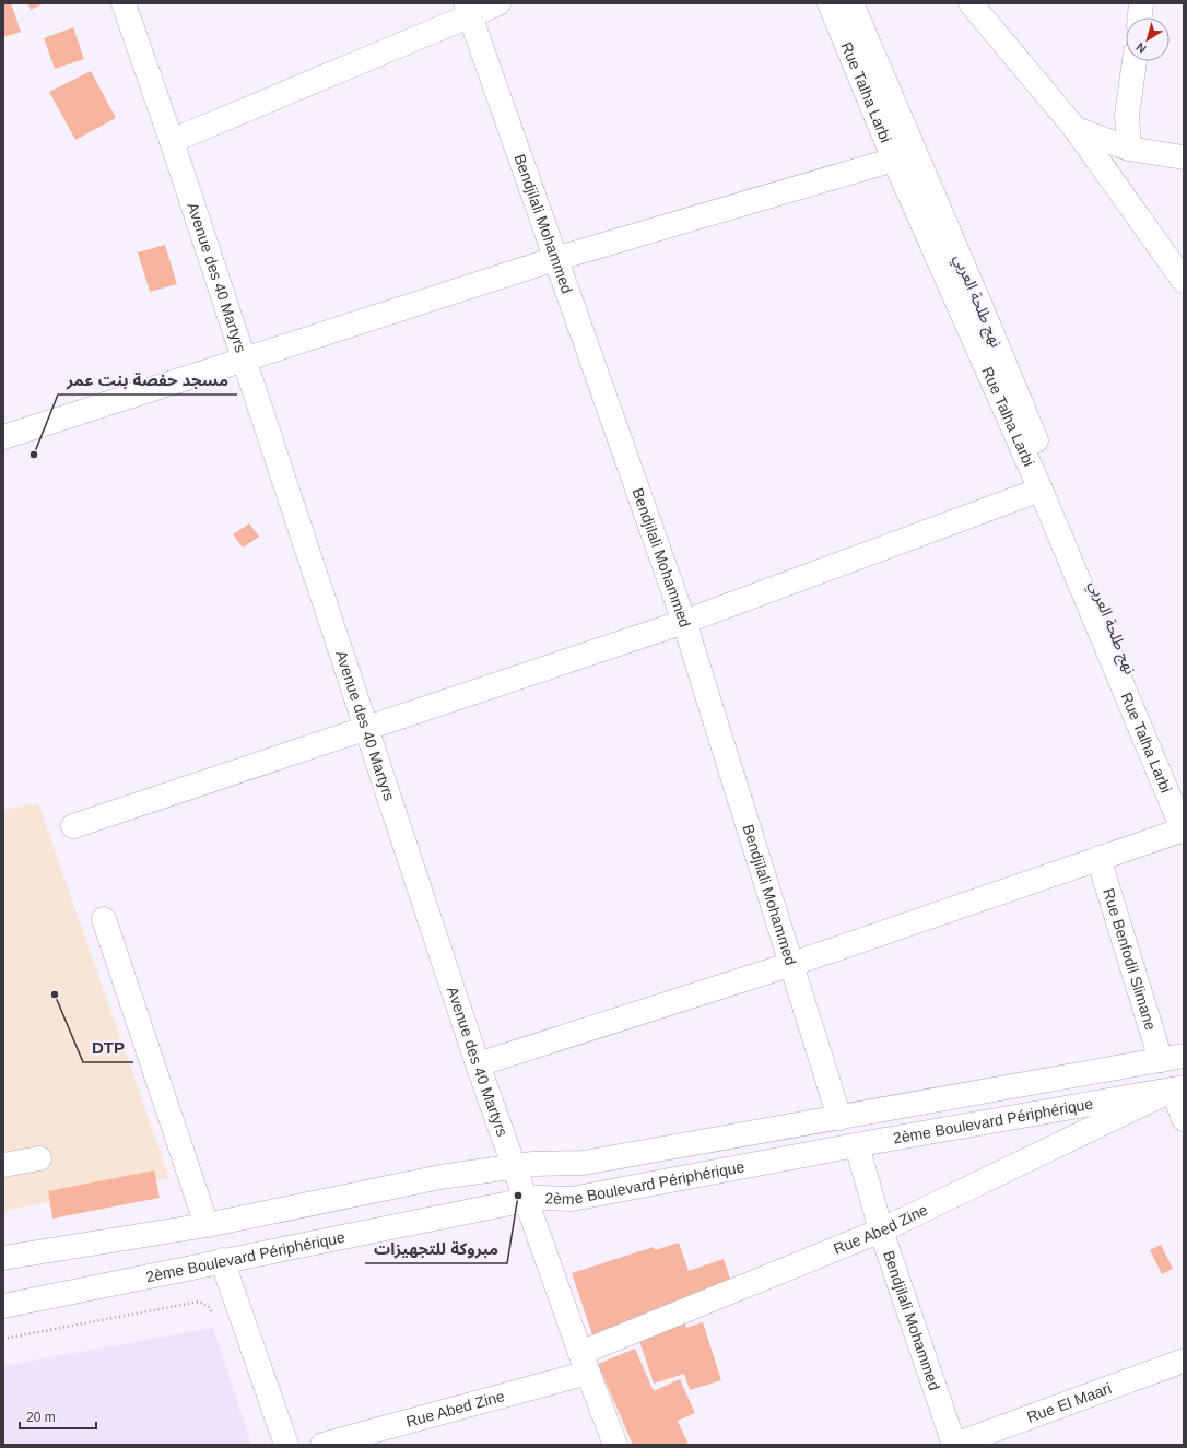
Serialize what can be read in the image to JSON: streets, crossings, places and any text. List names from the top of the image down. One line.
{"streets":{"street":["Rue Talha Larbi","Bendjilali Mohammed","Avenue des 40 Martyrs","نهج طلحة العربي","Rue Benfodil Slimane","2ème Boulevard Périphérique","Rue Abed Zine","Rue El Maari"]},"crossings":[["Bendjilali Mohammed","2ème Boulevard Périphérique"],["Bendjilali Mohammed","Rue Abed Zine"],["Bendjilali Mohammed","Rue El Maari"],["Avenue des 40 Martyrs","2ème Boulevard Périphérique"],["Avenue des 40 Martyrs","Rue Abed Zine"],["Rue Benfodil Slimane","2ème Boulevard Périphérique"],["2ème Boulevard Périphérique","Rue Abed Zine"]],"places":["مسجد حفصة بنت عمر","DTP","مبروكة للتجهيزات"],"scale_bar":"20 m","north":"bottom left"}
